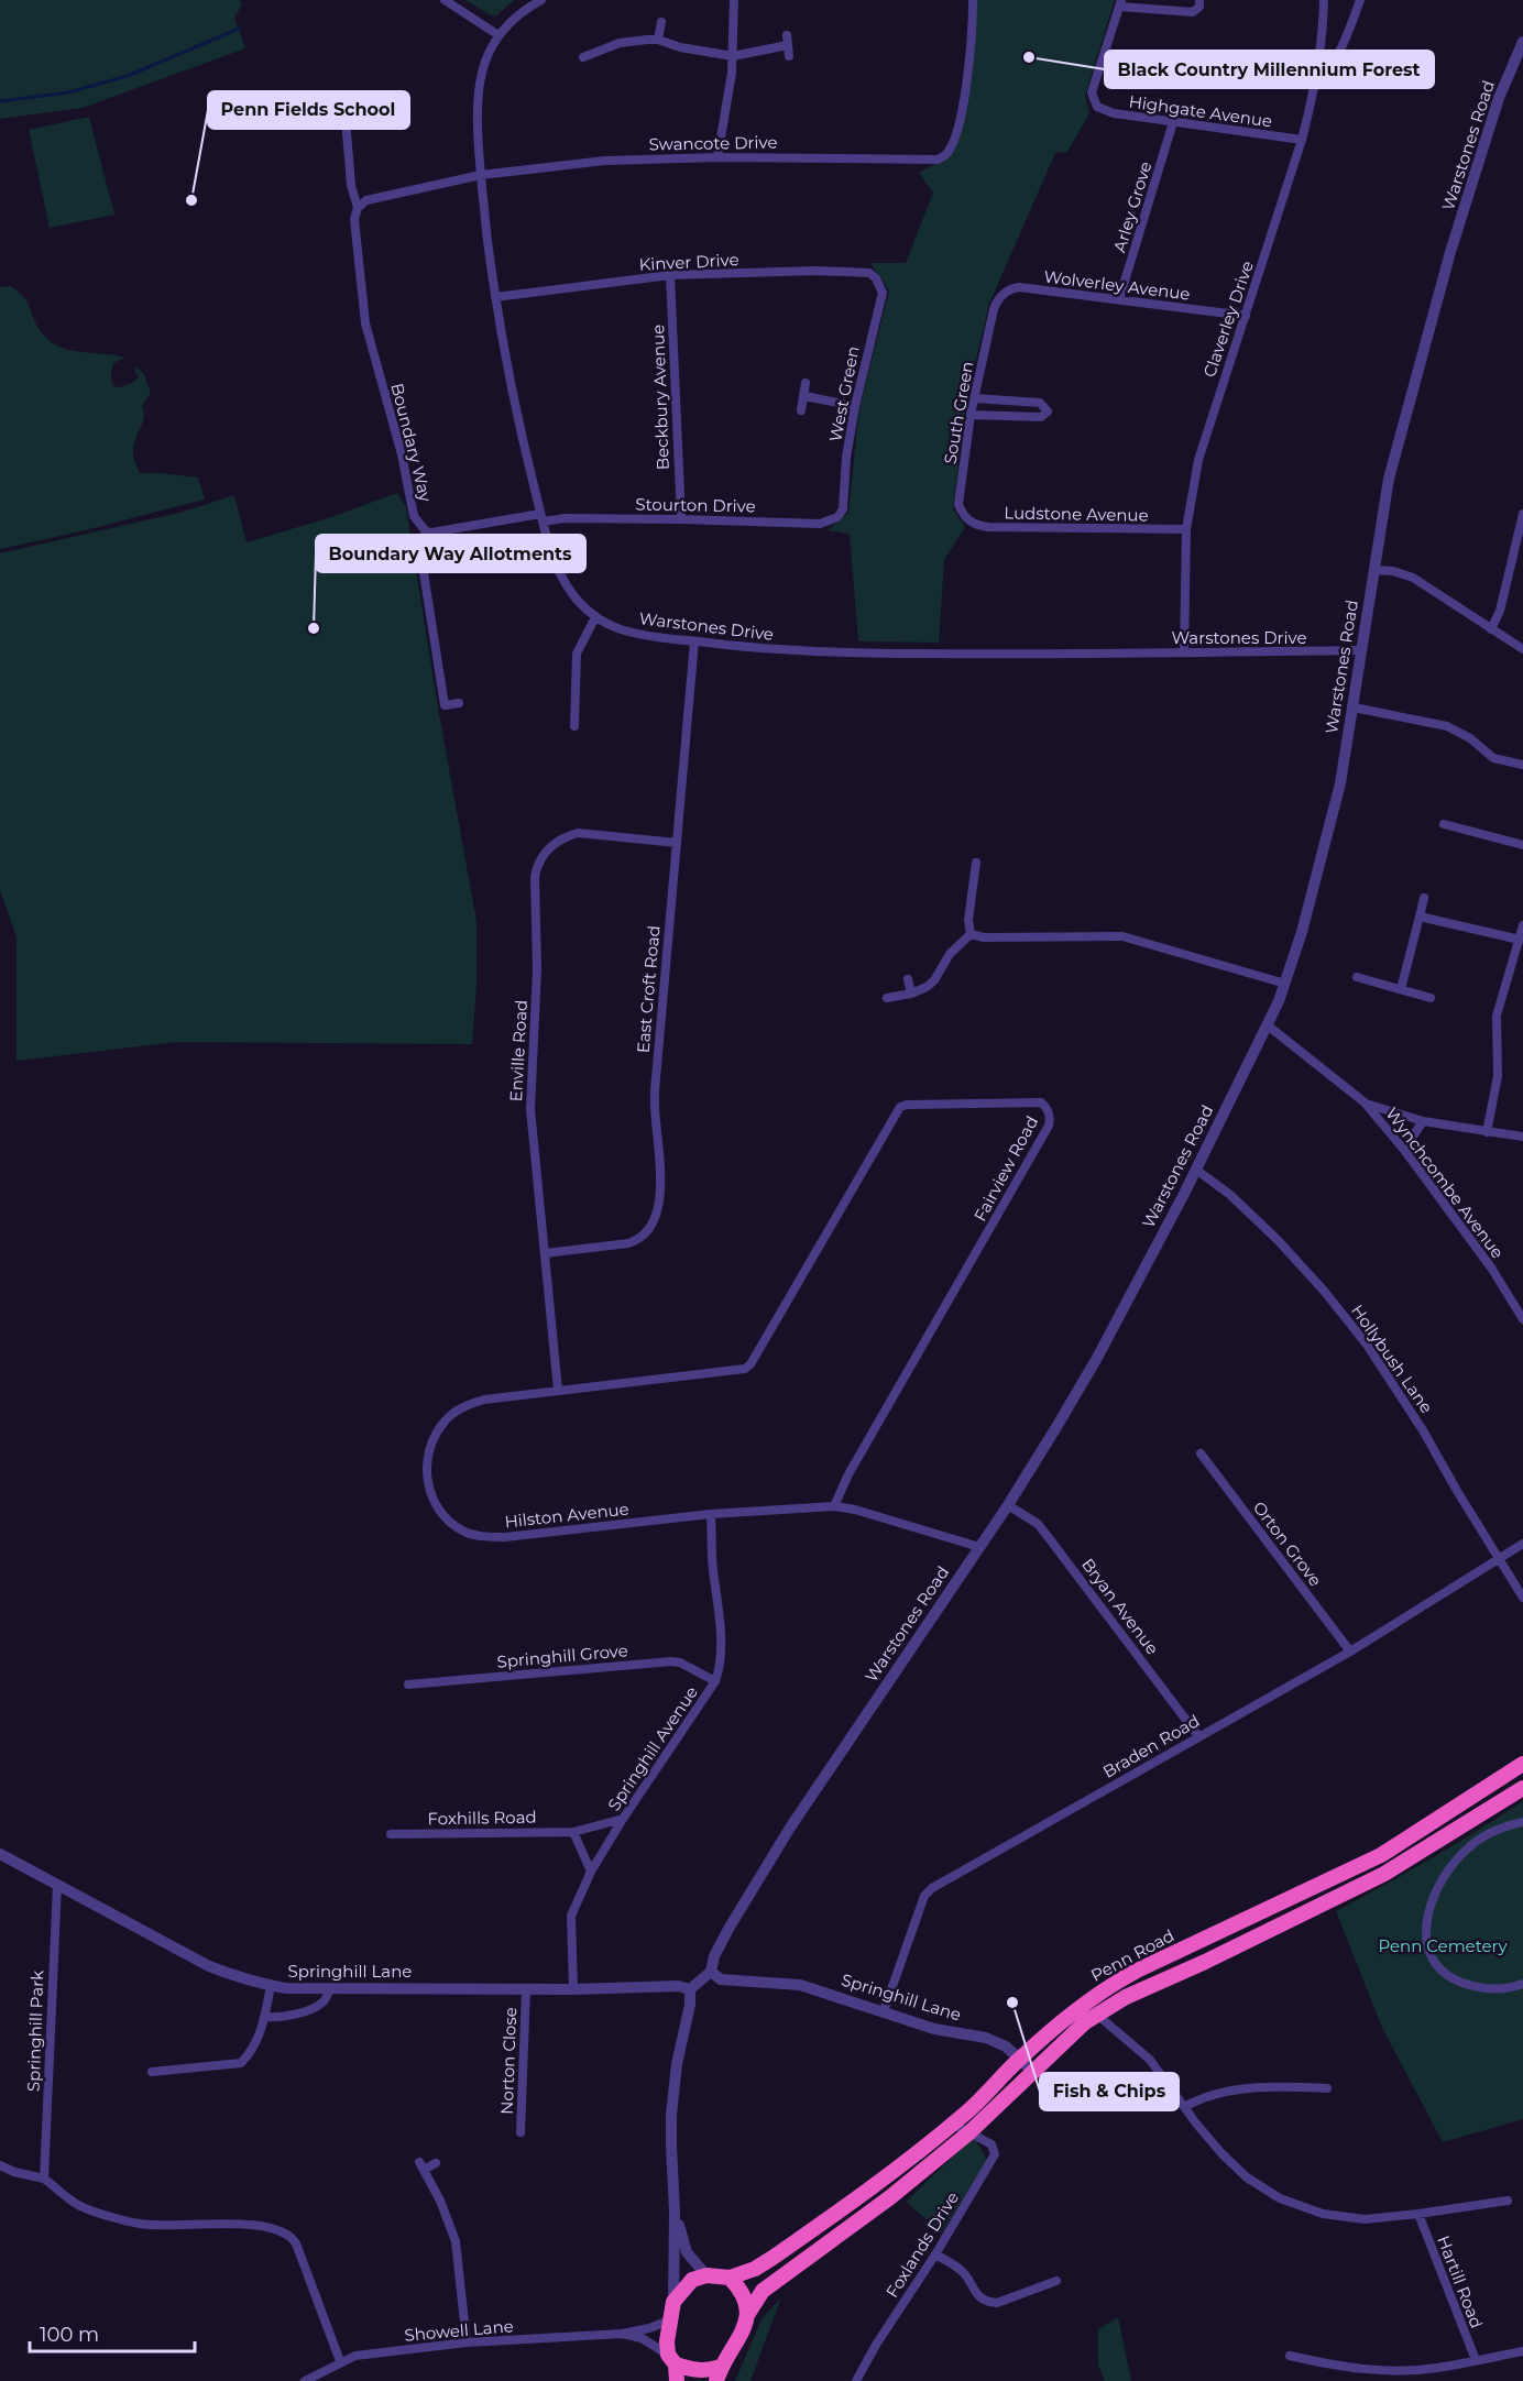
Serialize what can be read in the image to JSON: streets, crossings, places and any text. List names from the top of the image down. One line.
{"streets":{"highway":["Penn Road"],"street":["Highgate Avenue","Swancote Drive","Warstones Road","Arley Grove","Kinver Drive","Wolverley Avenue","Claverley Drive","West Green","Beckbury Avenue","South Green","Boundary Way","Stourton Drive","Ludstone Avenue","Warstones Drive","East Croft Road","Enville Road","Fairview Road","Wynchcombe Avenue","Hollybush Lane","Hilston Avenue","Orton Grove","Bryan Avenue","Springhill Grove","Braden Road","Springhill Avenue","Foxhills Road","Springhill Lane","Springhill Park","Norton Close","Foxlands Drive","Hartill Road","Showell Lane"]},"crossings":[["Highgate Avenue","Arley Grove"],["Highgate Avenue","Claverley Drive"],["Swancote Drive","Boundary Way"],["Swancote Drive","Warstones Drive"],["Warstones Road","Warstones Drive"],["Warstones Road","Wynchcombe Avenue"],["Warstones Road","Hollybush Lane"],["Warstones Road","Hilston Avenue"],["Warstones Road","Bryan Avenue"],["Warstones Road","Springhill Lane"],["Arley Grove","Wolverley Avenue"],["Kinver Drive","West Green"],["Kinver Drive","Beckbury Avenue"],["Kinver Drive","Warstones Drive"],["Wolverley Avenue","Claverley Drive"],["Wolverley Avenue","South Green"],["Claverley Drive","Ludstone Avenue"],["Claverley Drive","Warstones Drive"],["West Green","Stourton Drive"],["Beckbury Avenue","Stourton Drive"],["South Green","Ludstone Avenue"],["Boundary Way","Stourton Drive"],["Stourton Drive","Warstones Drive"],["Warstones Drive","East Croft Road"],["East Croft Road","Enville Road"],["Enville Road","Hilston Avenue"],["Fairview Road","Hilston Avenue"],["Hollybush Lane","Braden Road"],["Hilston Avenue","Springhill Avenue"],["Orton Grove","Braden Road"],["Bryan Avenue","Braden Road"],["Springhill Grove","Springhill Avenue"],["Braden Road","Springhill Lane"],["Springhill Avenue","Foxhills Road"],["Springhill Avenue","Springhill Lane"],["Penn Road","Springhill Lane"],["Penn Road","Foxlands Drive"],["Penn Road","Showell Lane"],["Springhill Lane","Springhill Park"],["Springhill Lane","Norton Close"]],"parks":["Penn Cemetery"],"places":["Black Country Millennium Forest","Penn Fields School","Boundary Way Allotments","Fish & Chips"],"scale_bar":"100 m"}
